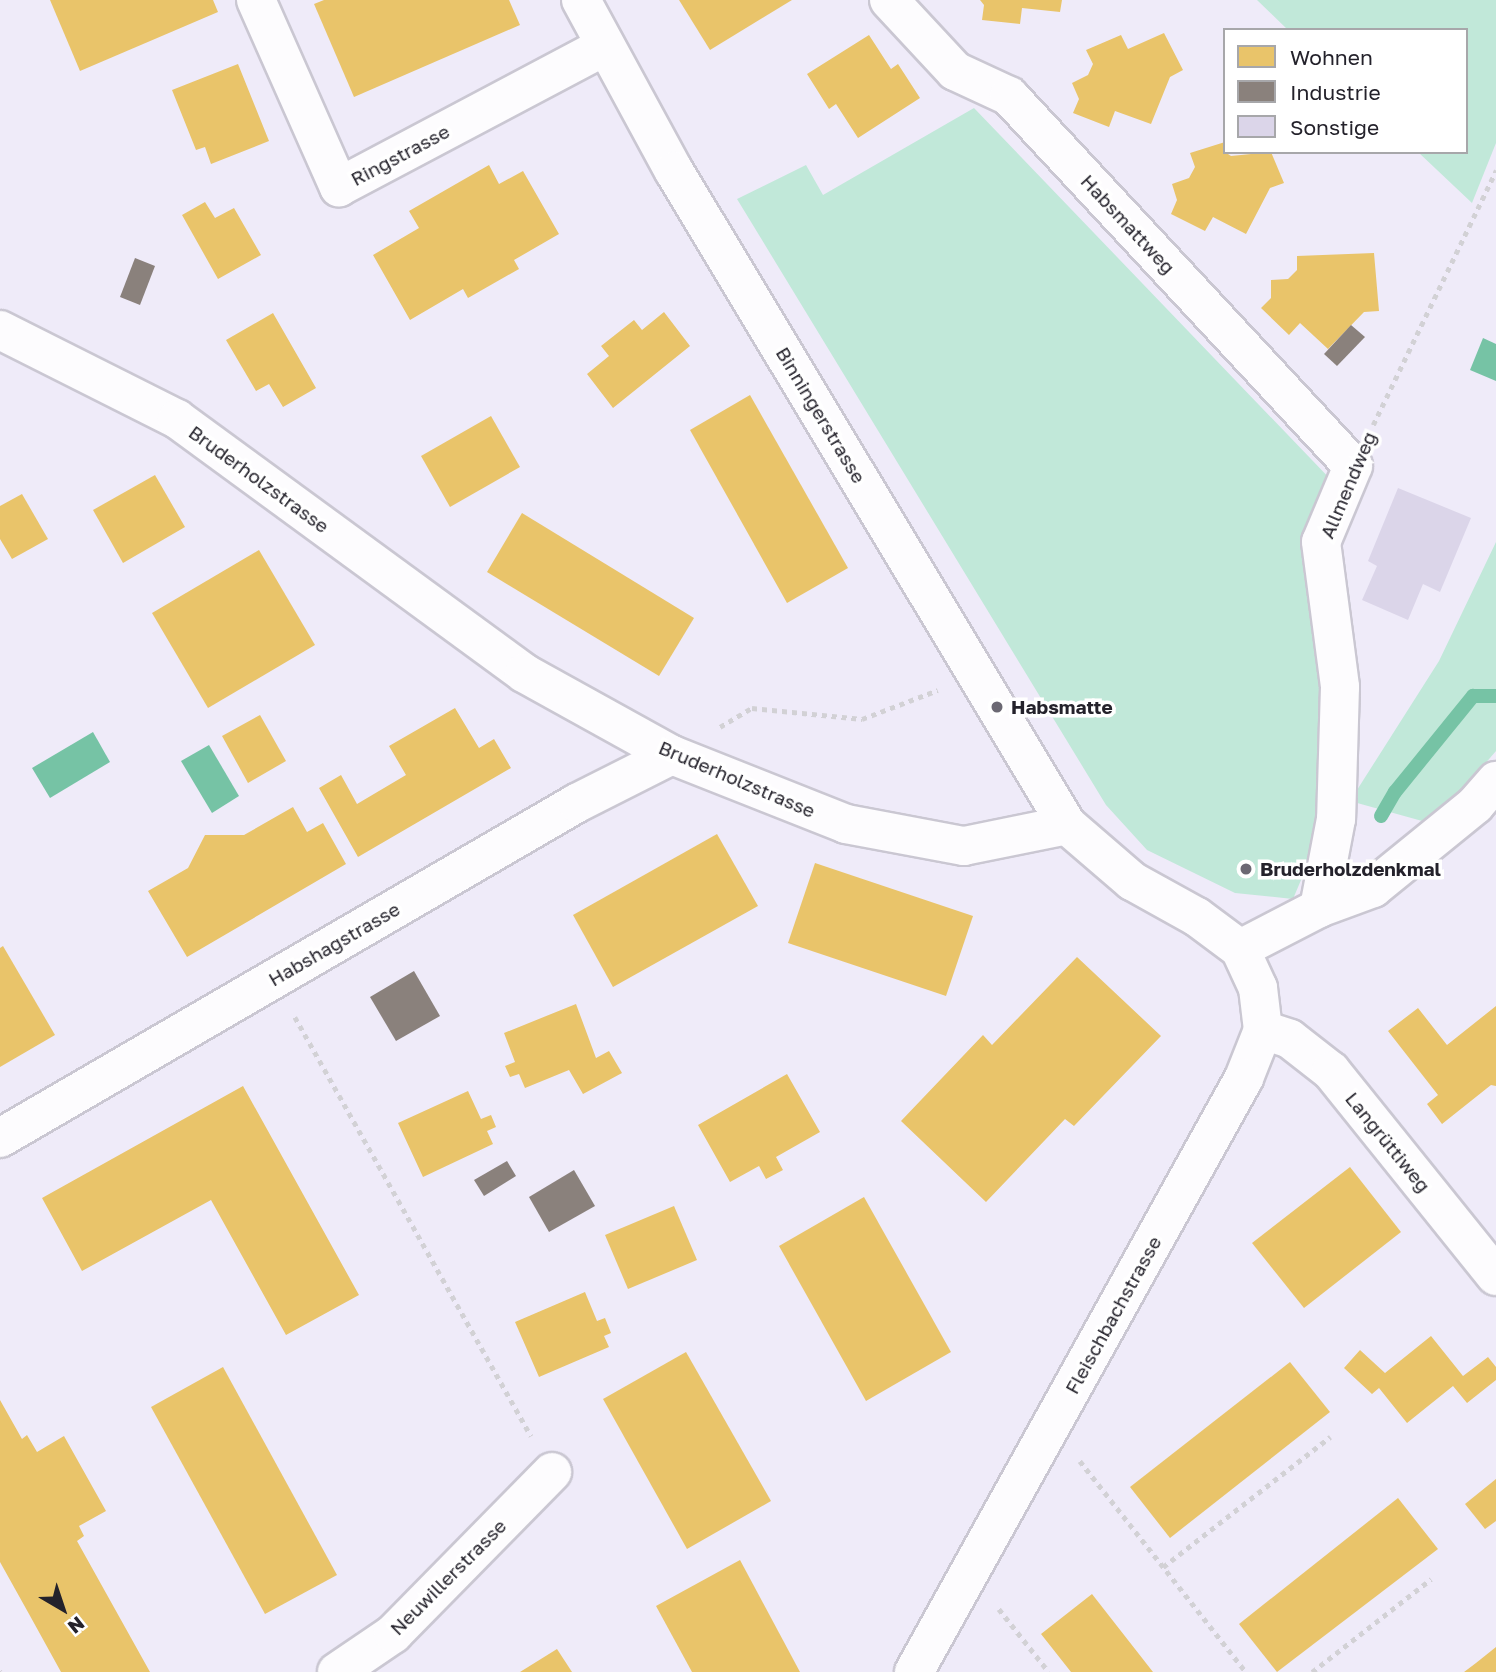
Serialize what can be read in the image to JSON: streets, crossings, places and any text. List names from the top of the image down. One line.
{"streets":{"street":["Ringstrasse","Habsmattweg","Binningerstrasse","Bruderholzstrasse","Allmendweg","Habshagstrasse","Langrüttiweg","Fleischbachstrasse","Neuwillerstrasse"]},"crossings":[["Ringstrasse","Binningerstrasse"],["Habsmattweg","Allmendweg"],["Binningerstrasse","Bruderholzstrasse"],["Bruderholzstrasse","Habshagstrasse"],["Langrüttiweg","Fleischbachstrasse"]],"places":["Habsmatte","Bruderholzdenkmal"],"legend":["Wohnen","Industrie","Sonstige"],"north":"bottom right"}
